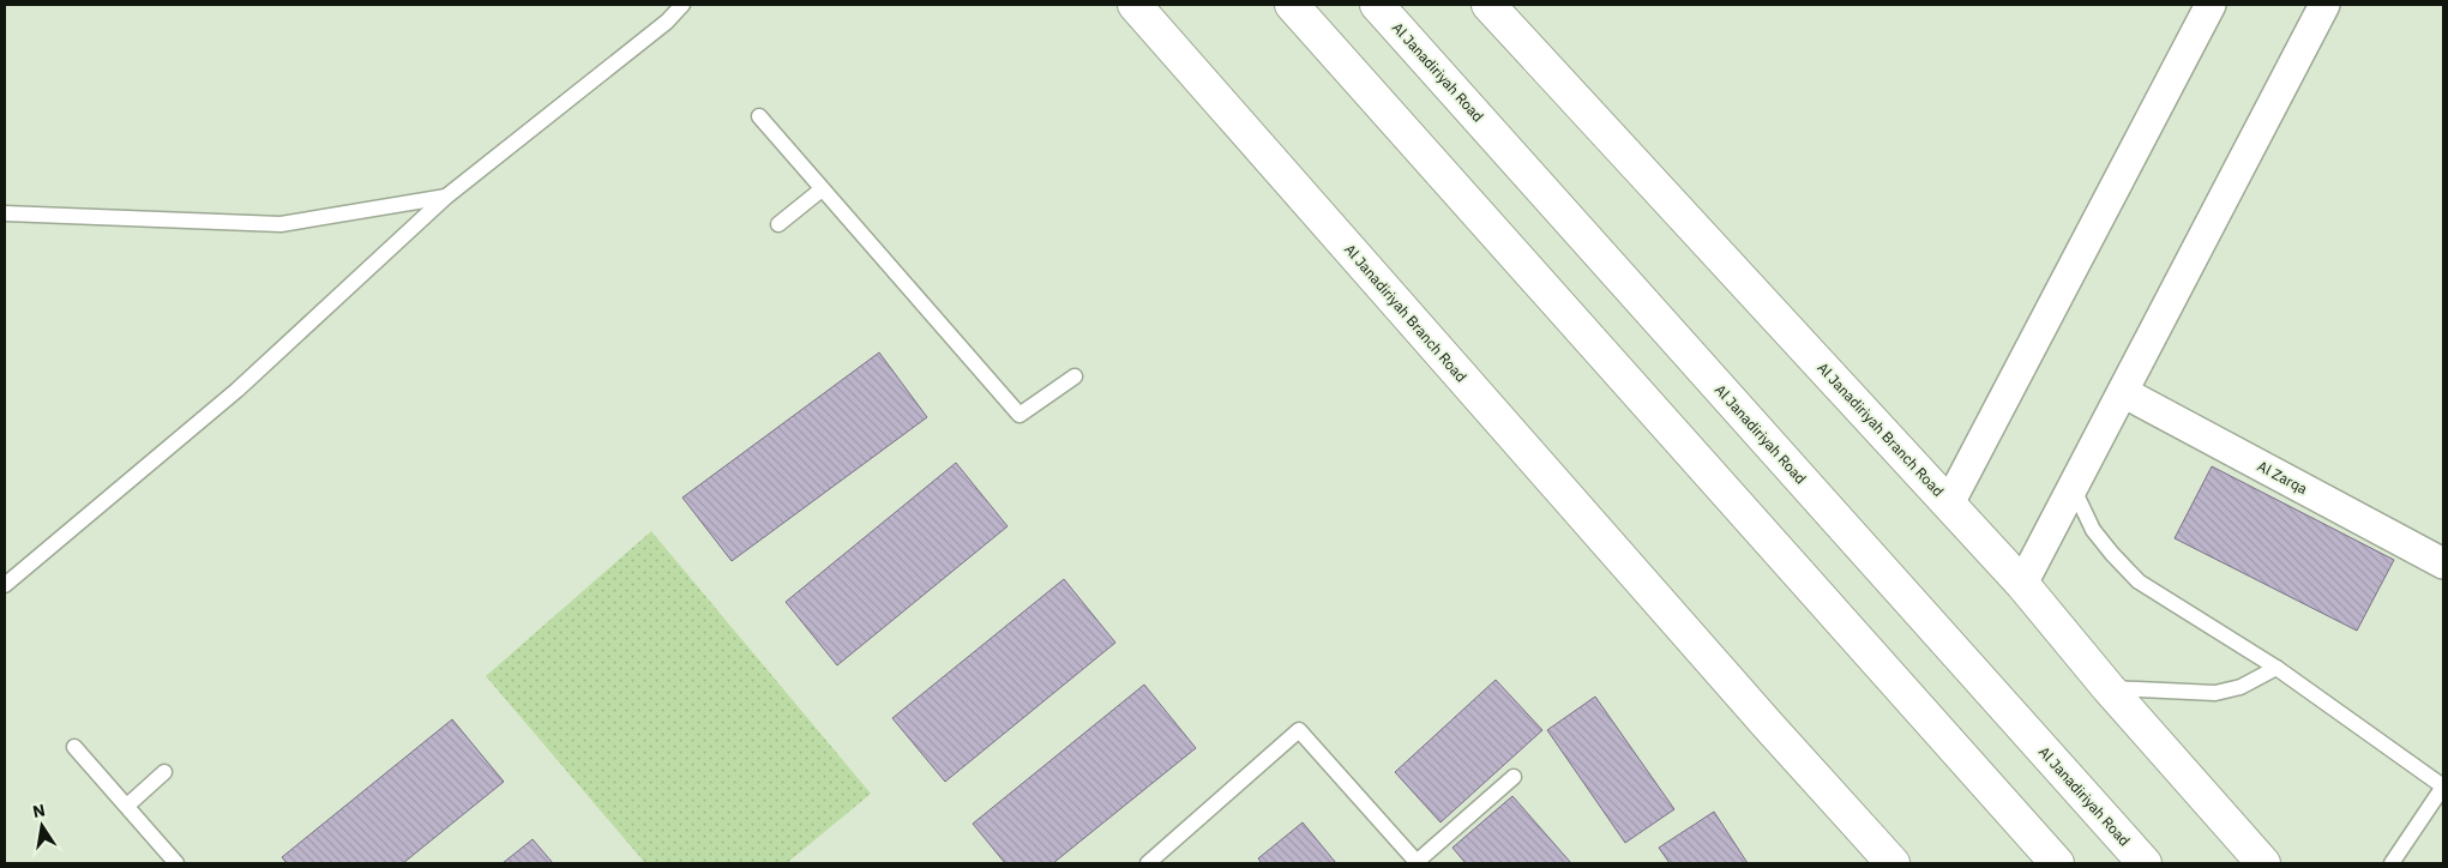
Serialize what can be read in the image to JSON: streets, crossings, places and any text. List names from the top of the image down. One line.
{"streets":{"main road":["Al Janadiriyah Road","Al Janadiriyah Branch Road"],"street":["Al Zarqa"]},"north":"top"}
